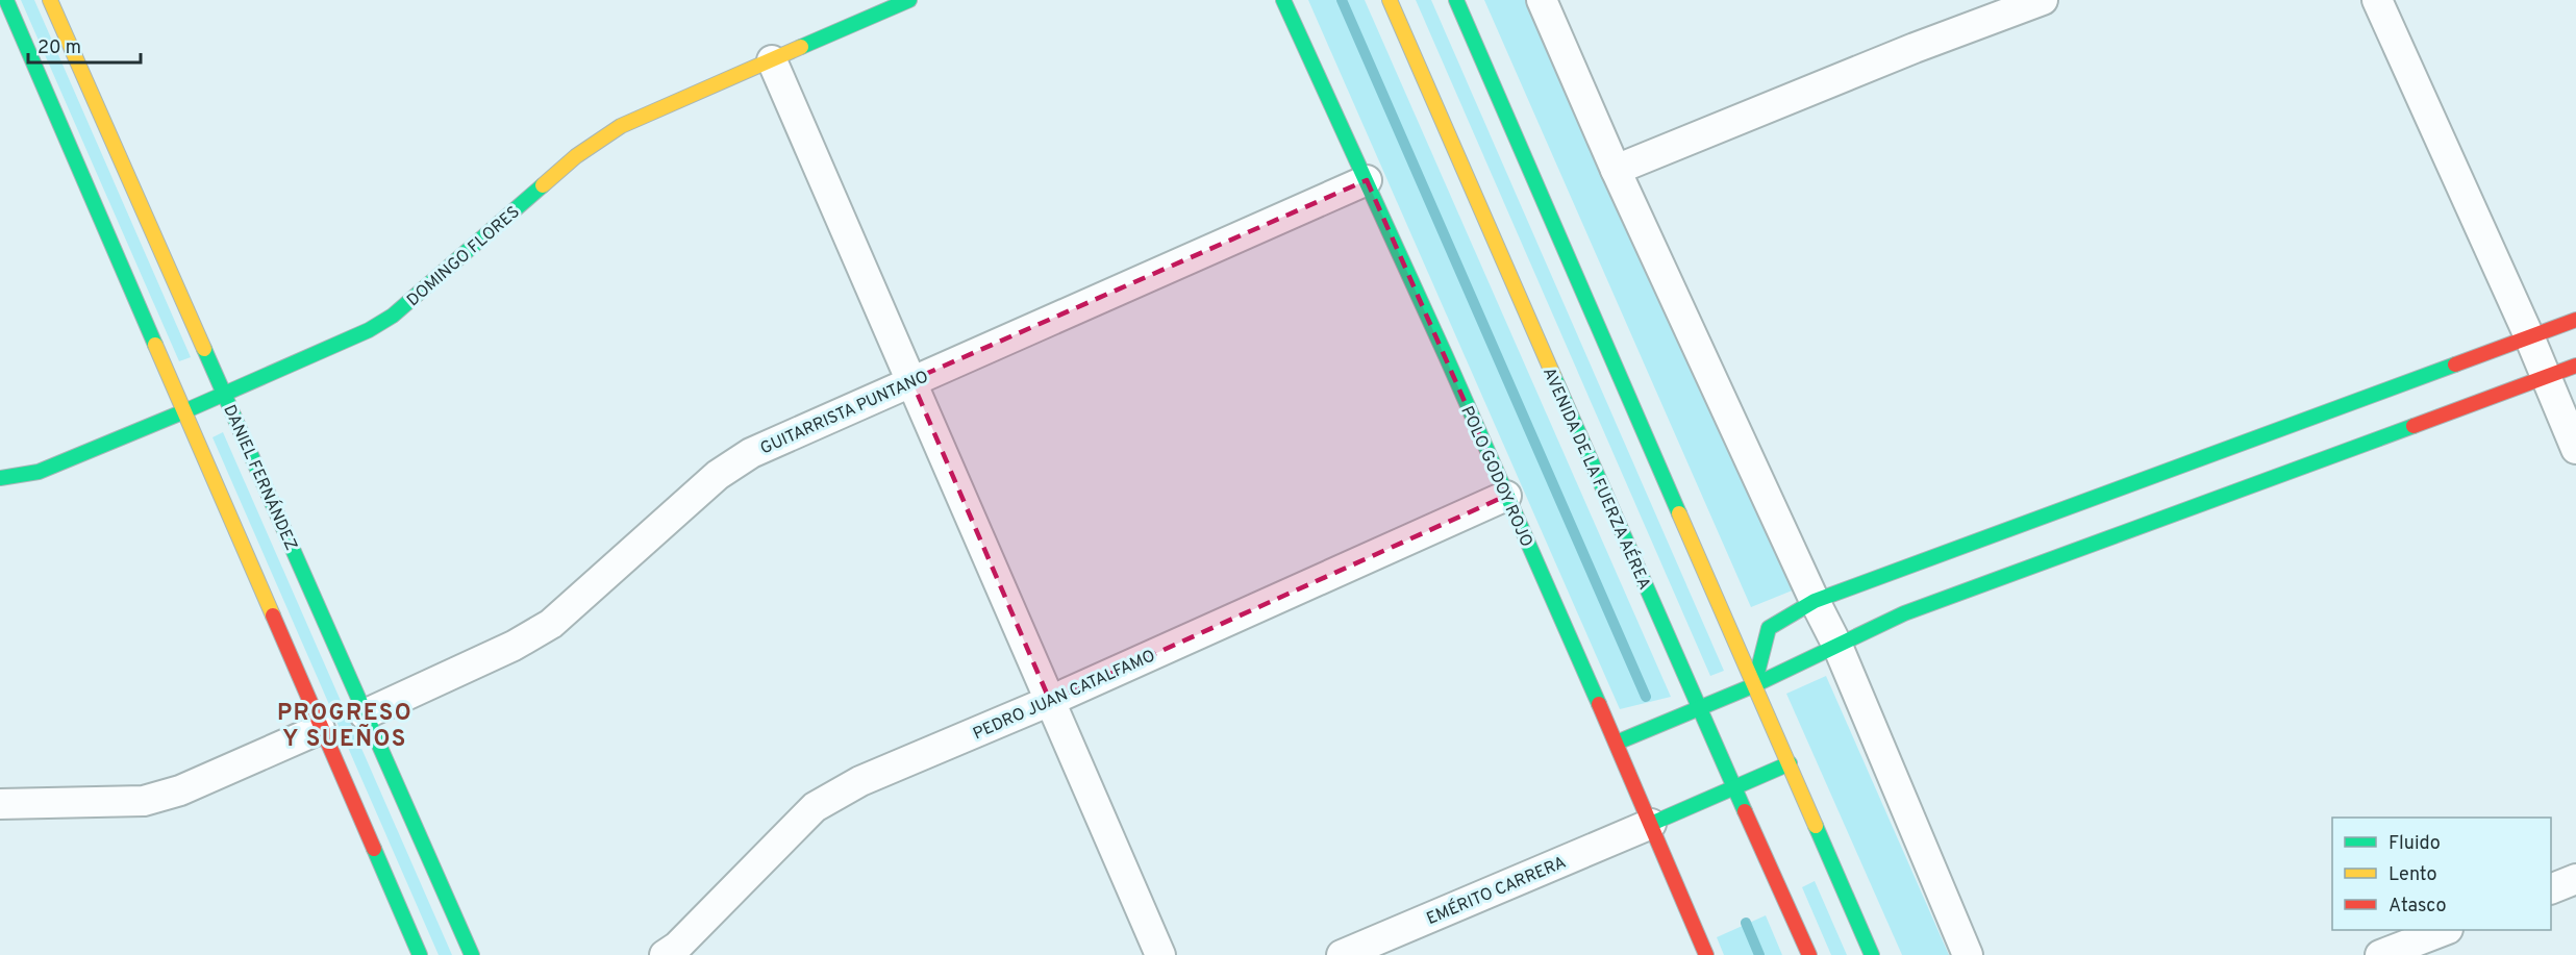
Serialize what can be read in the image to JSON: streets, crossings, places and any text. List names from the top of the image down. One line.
{"streets":{"street":["DOMINGO FLORES","GUITARRISTA PUNTANO","POLO GODOY ROJO","DANIEL FERNÁNDEZ","AVENIDA DE LA FUERZA AÉREA","PEDRO JUAN CATALFAMO","EMÉRITO CARRERA"]},"crossings":[["DOMINGO FLORES","DANIEL FERNÁNDEZ"],["GUITARRISTA PUNTANO","POLO GODOY ROJO"],["GUITARRISTA PUNTANO","DANIEL FERNÁNDEZ"],["POLO GODOY ROJO","PEDRO JUAN CATALFAMO"],["POLO GODOY ROJO","EMÉRITO CARRERA"]],"districts":["PROGRESO Y SUEÑOS"],"legend":["Fluido","Lento","Atasco"],"scale_bar":"20 m"}
